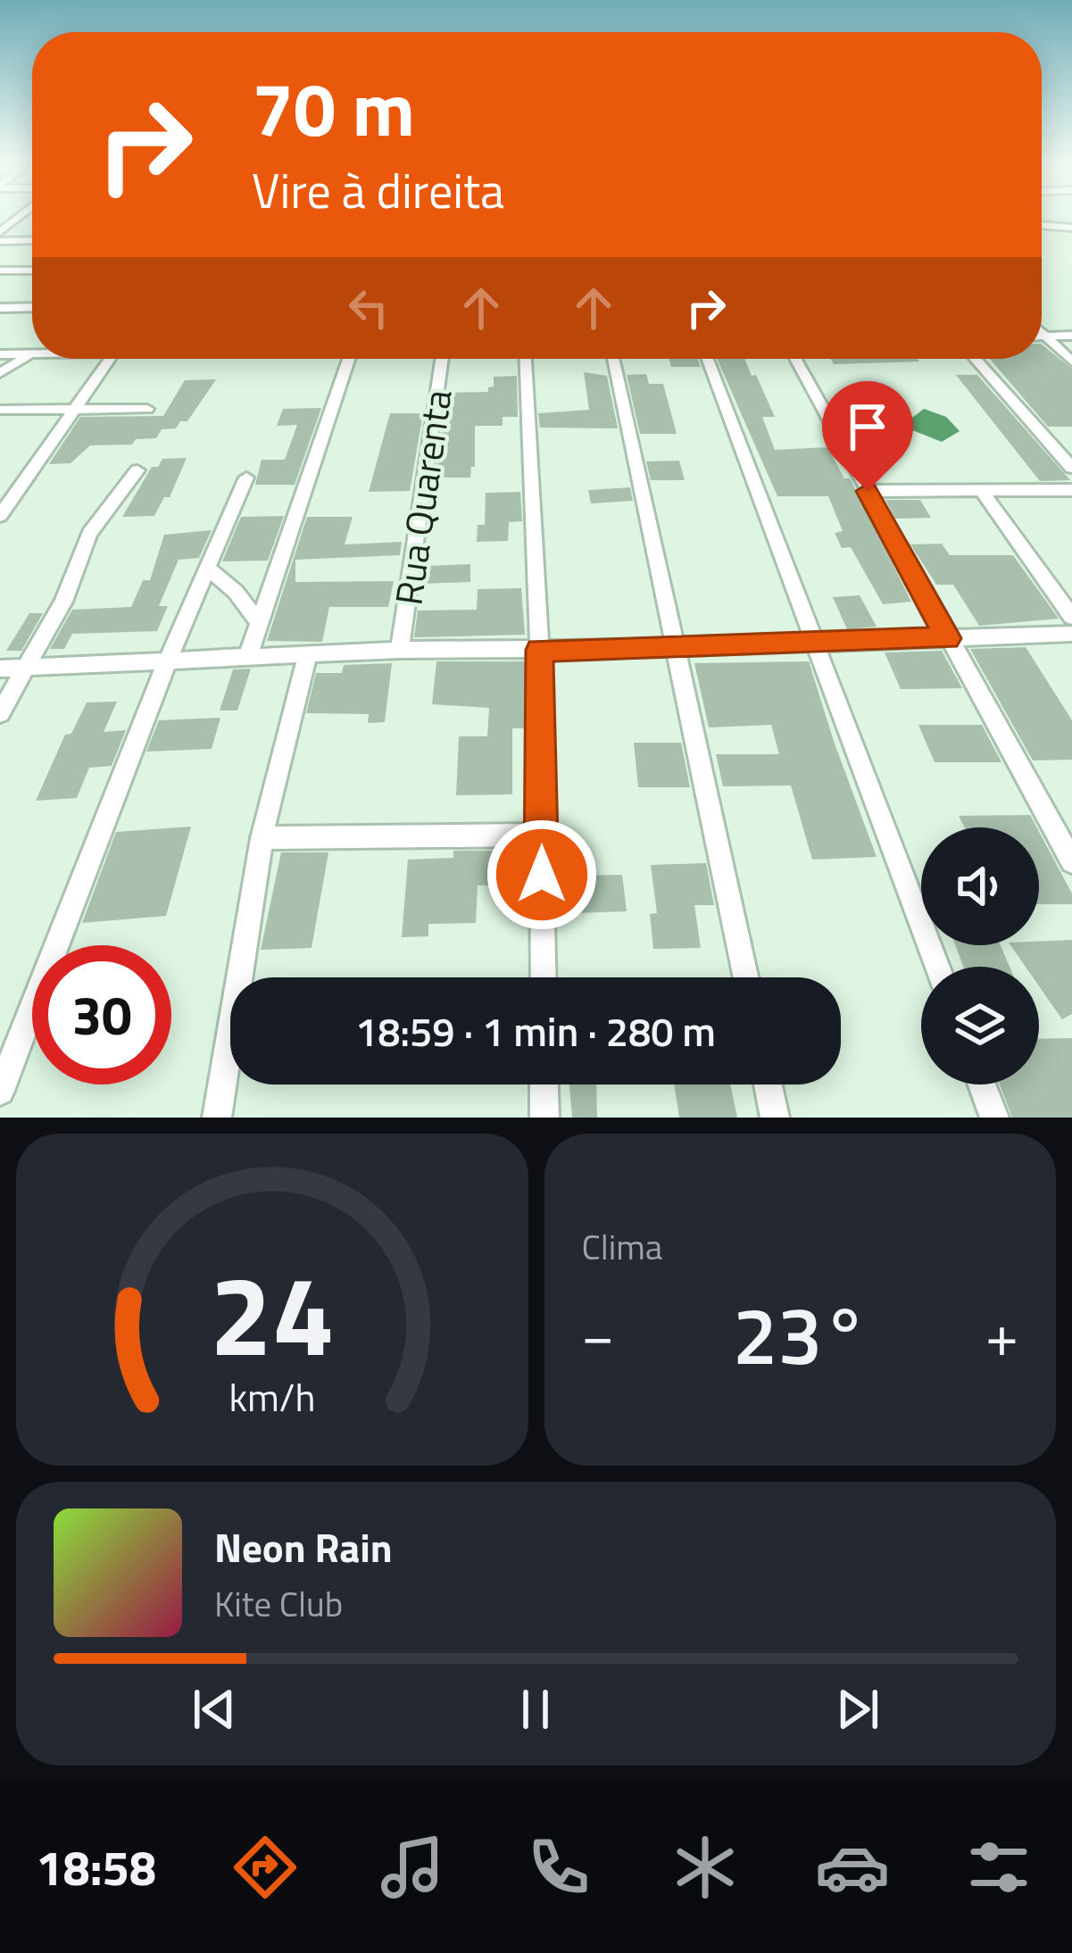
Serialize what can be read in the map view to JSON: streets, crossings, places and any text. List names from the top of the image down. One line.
{"streets":{"street":["Rua Quarenta"]},"page":{"turn":["70 m","Vire à direita"],"limit":"30","trip":"18:59 · 1 min · 280 m","tile":"Clima","heat":["−","23°","+"],"song":["Neon Rain","Kite Club"],"tabs":"18:58","gauge":["24","km/h"]}}
